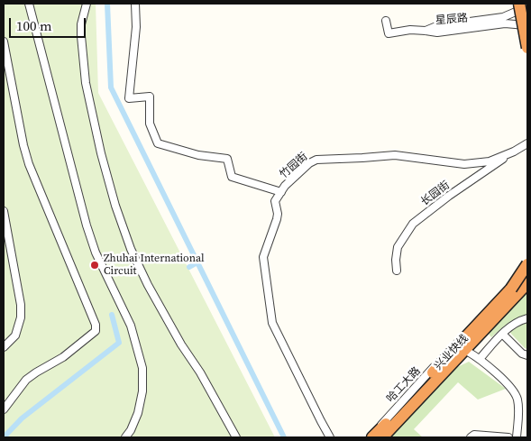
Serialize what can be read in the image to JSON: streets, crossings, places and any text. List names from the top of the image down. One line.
{"streets":{"highway":["兴业快线"],"street":["星辰路","竹园街","长园街","哈工大路"]},"crossings":[["竹园街","长园街"],["兴业快线","哈工大路"]],"places":["Zhuhai International Circuit"],"scale_bar":"100 m"}
